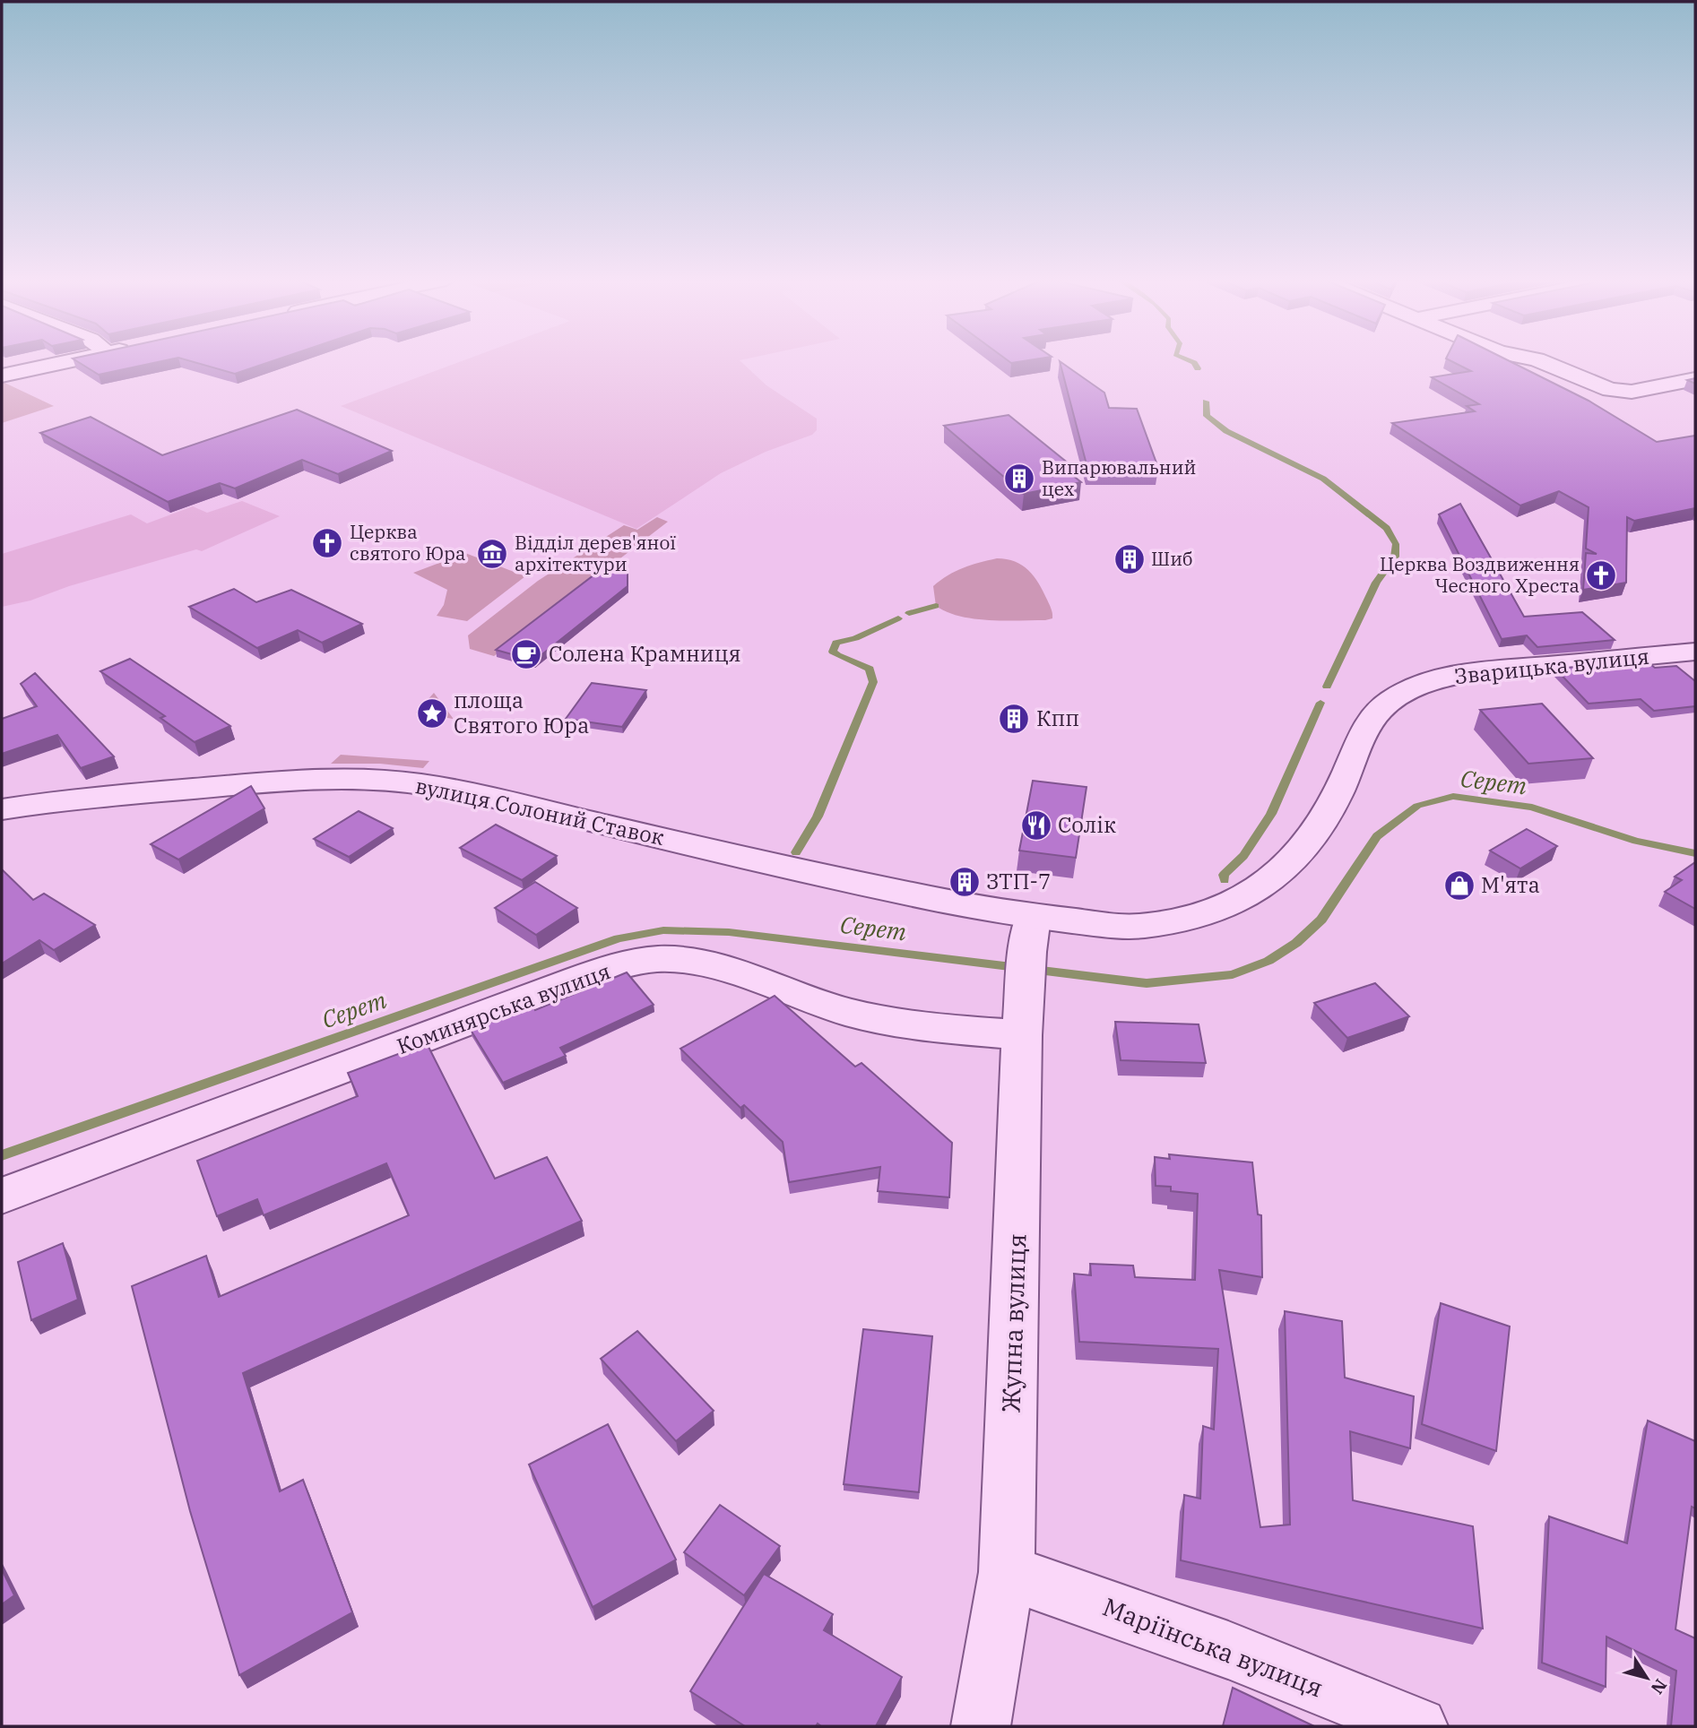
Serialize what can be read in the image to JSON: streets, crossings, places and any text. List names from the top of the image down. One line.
{"streets":{"street":["Зварицька вулиця","вулиця Солоний Ставок","Коминярська вулиця","Жупна вулиця","Маріїнська вулиця"]},"crossings":[["Зварицька вулиця","вулиця Солоний Ставок"],["Зварицька вулиця","Жупна вулиця"],["вулиця Солоний Ставок","Жупна вулиця"],["Коминярська вулиця","Жупна вулиця"],["Жупна вулиця","Маріїнська вулиця"]],"water":["Серет"],"places":{"building":["Випарювальний цех","Шиб","Кпп","ЗТП-7"],"church":["Церква святого Юра","Церква Воздвиження Чесного Хреста"],"museum":["Відділ дерев'яної архітектури"],"cafe":["Солена Крамниця"],"place":["площа Святого Юра"],"restaurant":["Солік"],"shop":["М'ята"]},"north":"bottom right"}
